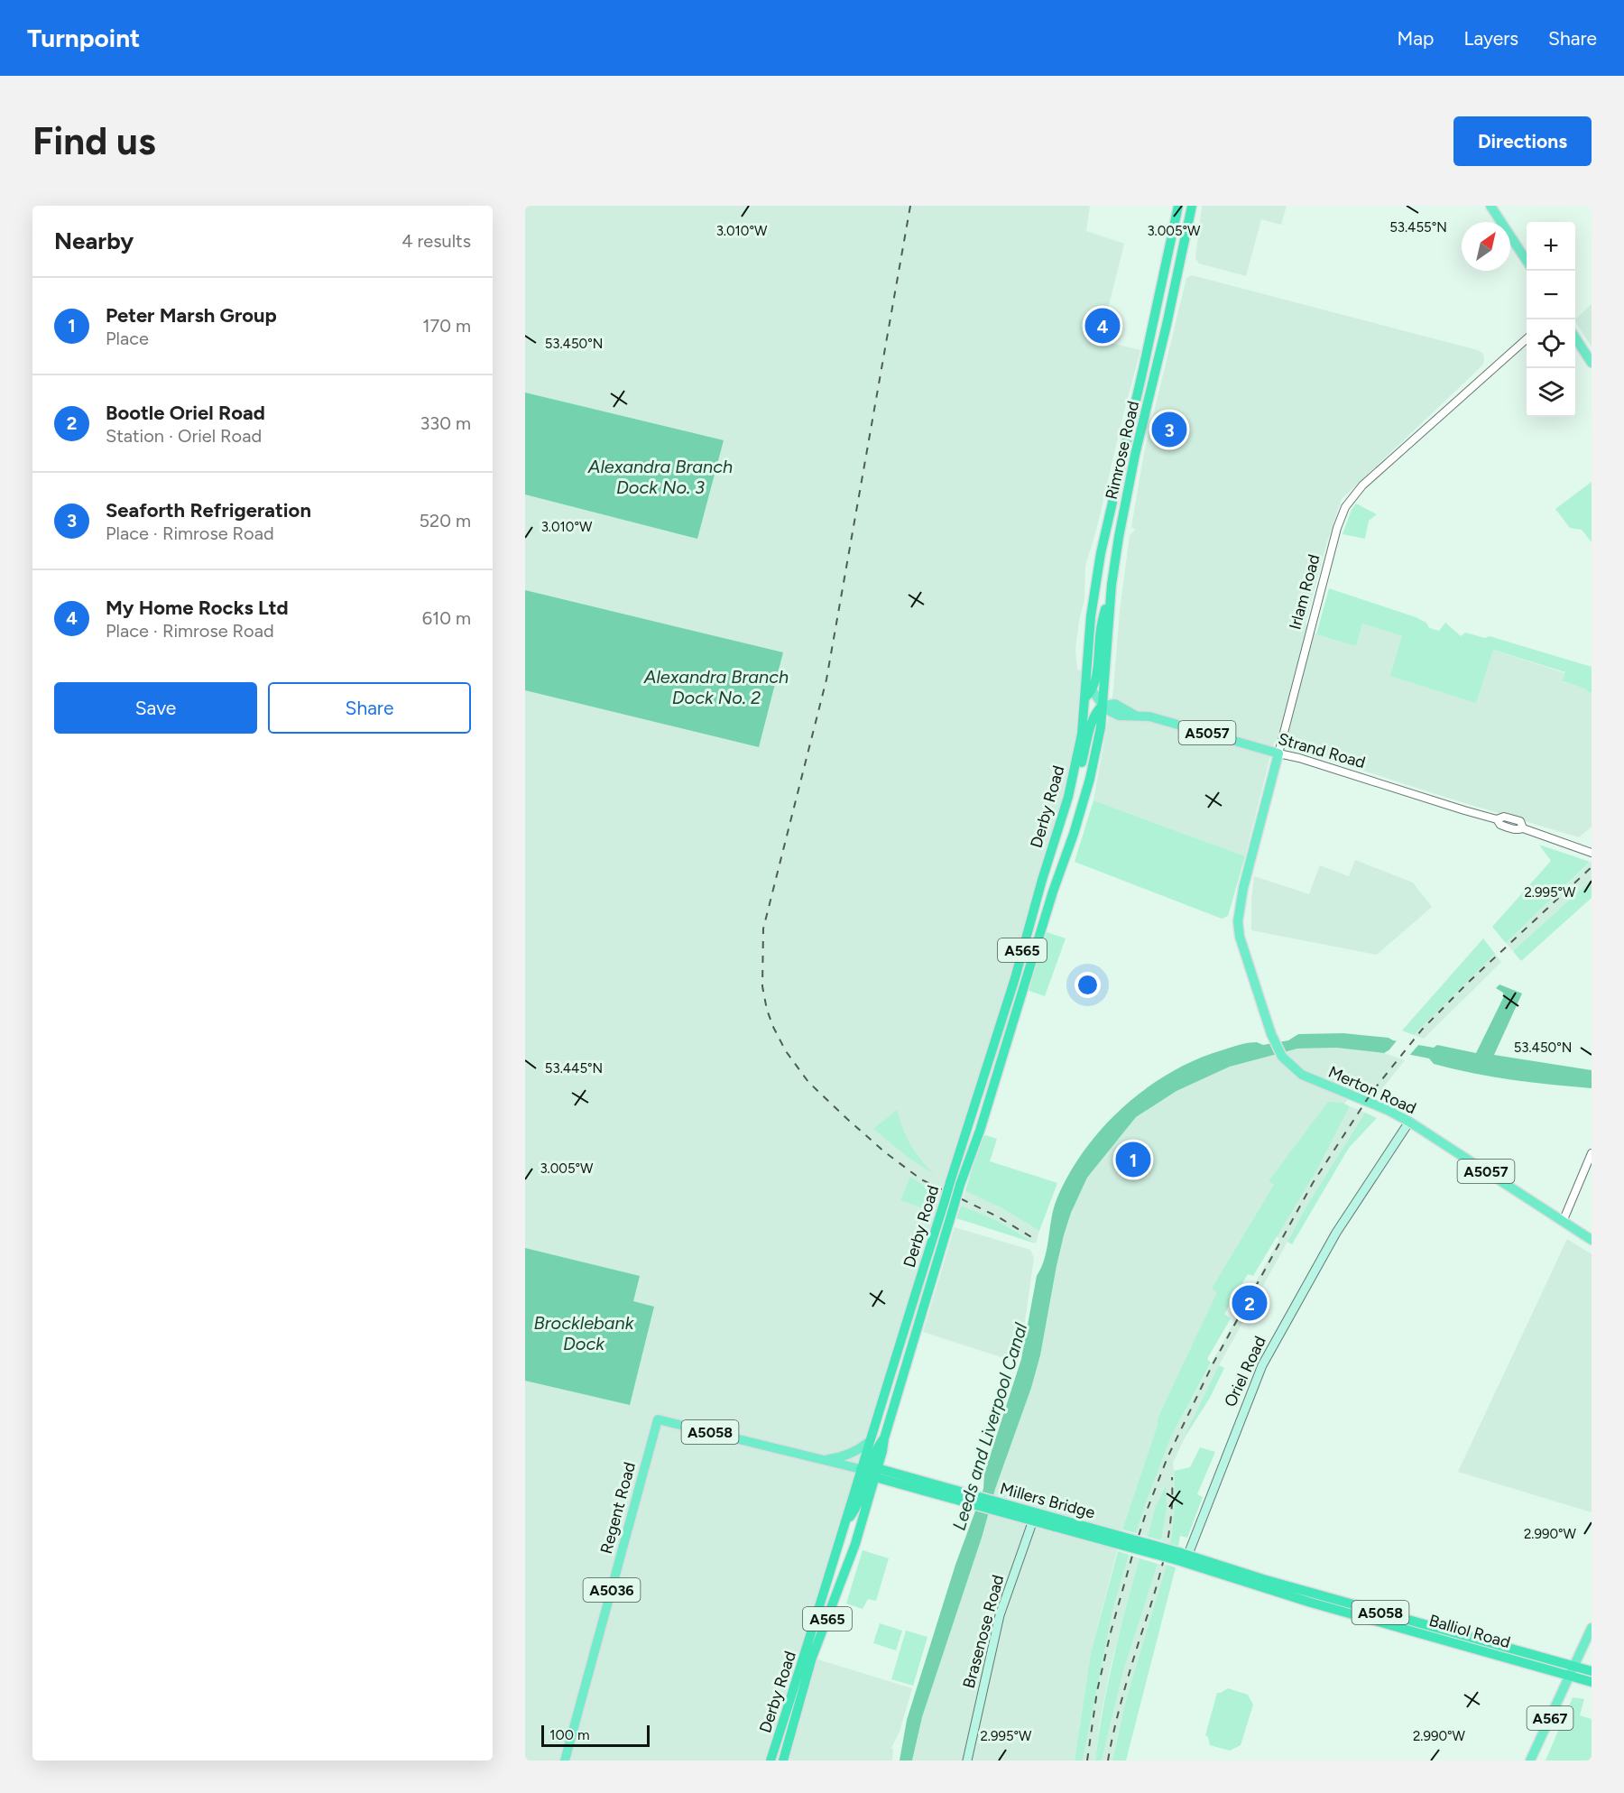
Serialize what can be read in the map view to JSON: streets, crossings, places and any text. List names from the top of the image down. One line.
{"streets":{"highway":["Rimrose Road","Derby Road","A565","A5058","Millers Bridge","Balliol Road"],"main road":["Irlam Road","A5057","Strand Road","Merton Road","Oriel Road","Regent Road","A5036","Brasenose Road","A567"]},"crossings":[["Rimrose Road","Strand Road"],["Rimrose Road","Derby Road"],["Irlam Road","Strand Road"],["Irlam Road","Merton Road"],["Strand Road","Derby Road"],["Derby Road","Millers Bridge"],["Merton Road","Oriel Road"],["Oriel Road","Millers Bridge"],["Oriel Road","Balliol Road"],["Millers Bridge","Regent Road"],["Millers Bridge","Brasenose Road"],["Millers Bridge","Balliol Road"],["Balliol Road","A567"]],"water":["Alexandra Branch Dock No. 3","Alexandra Branch Dock No. 2","Brocklebank Dock","Leeds and Liverpool Canal"],"scale_bar":"100 m","north":"top right","page":{"header":"Turnpoint","nav":["Map","Layers","Share"],"buttons":["Directions",["Save","Share"]],"title":"Find us","heading":["Nearby","4 results"],"map_buttons":["+","−"],"list":[{"mark":"1","name":"Peter Marsh Group","note":"Place","value":"170 m"},{"mark":"2","name":"Bootle Oriel Road","note":"Station · Oriel Road","value":"330 m"},{"mark":"3","name":"Seaforth Refrigeration","note":"Place · Rimrose Road","value":"520 m"},{"mark":"4","name":"My Home Rocks Ltd","note":"Place · Rimrose Road","value":"610 m"}],"pins":["4","3","1","2"],"scale":"100 m"},"coordinates":["53.455°N","3.010°W","3.005°W","53.450°N","2.995°W","53.445°N","2.990°W"]}
